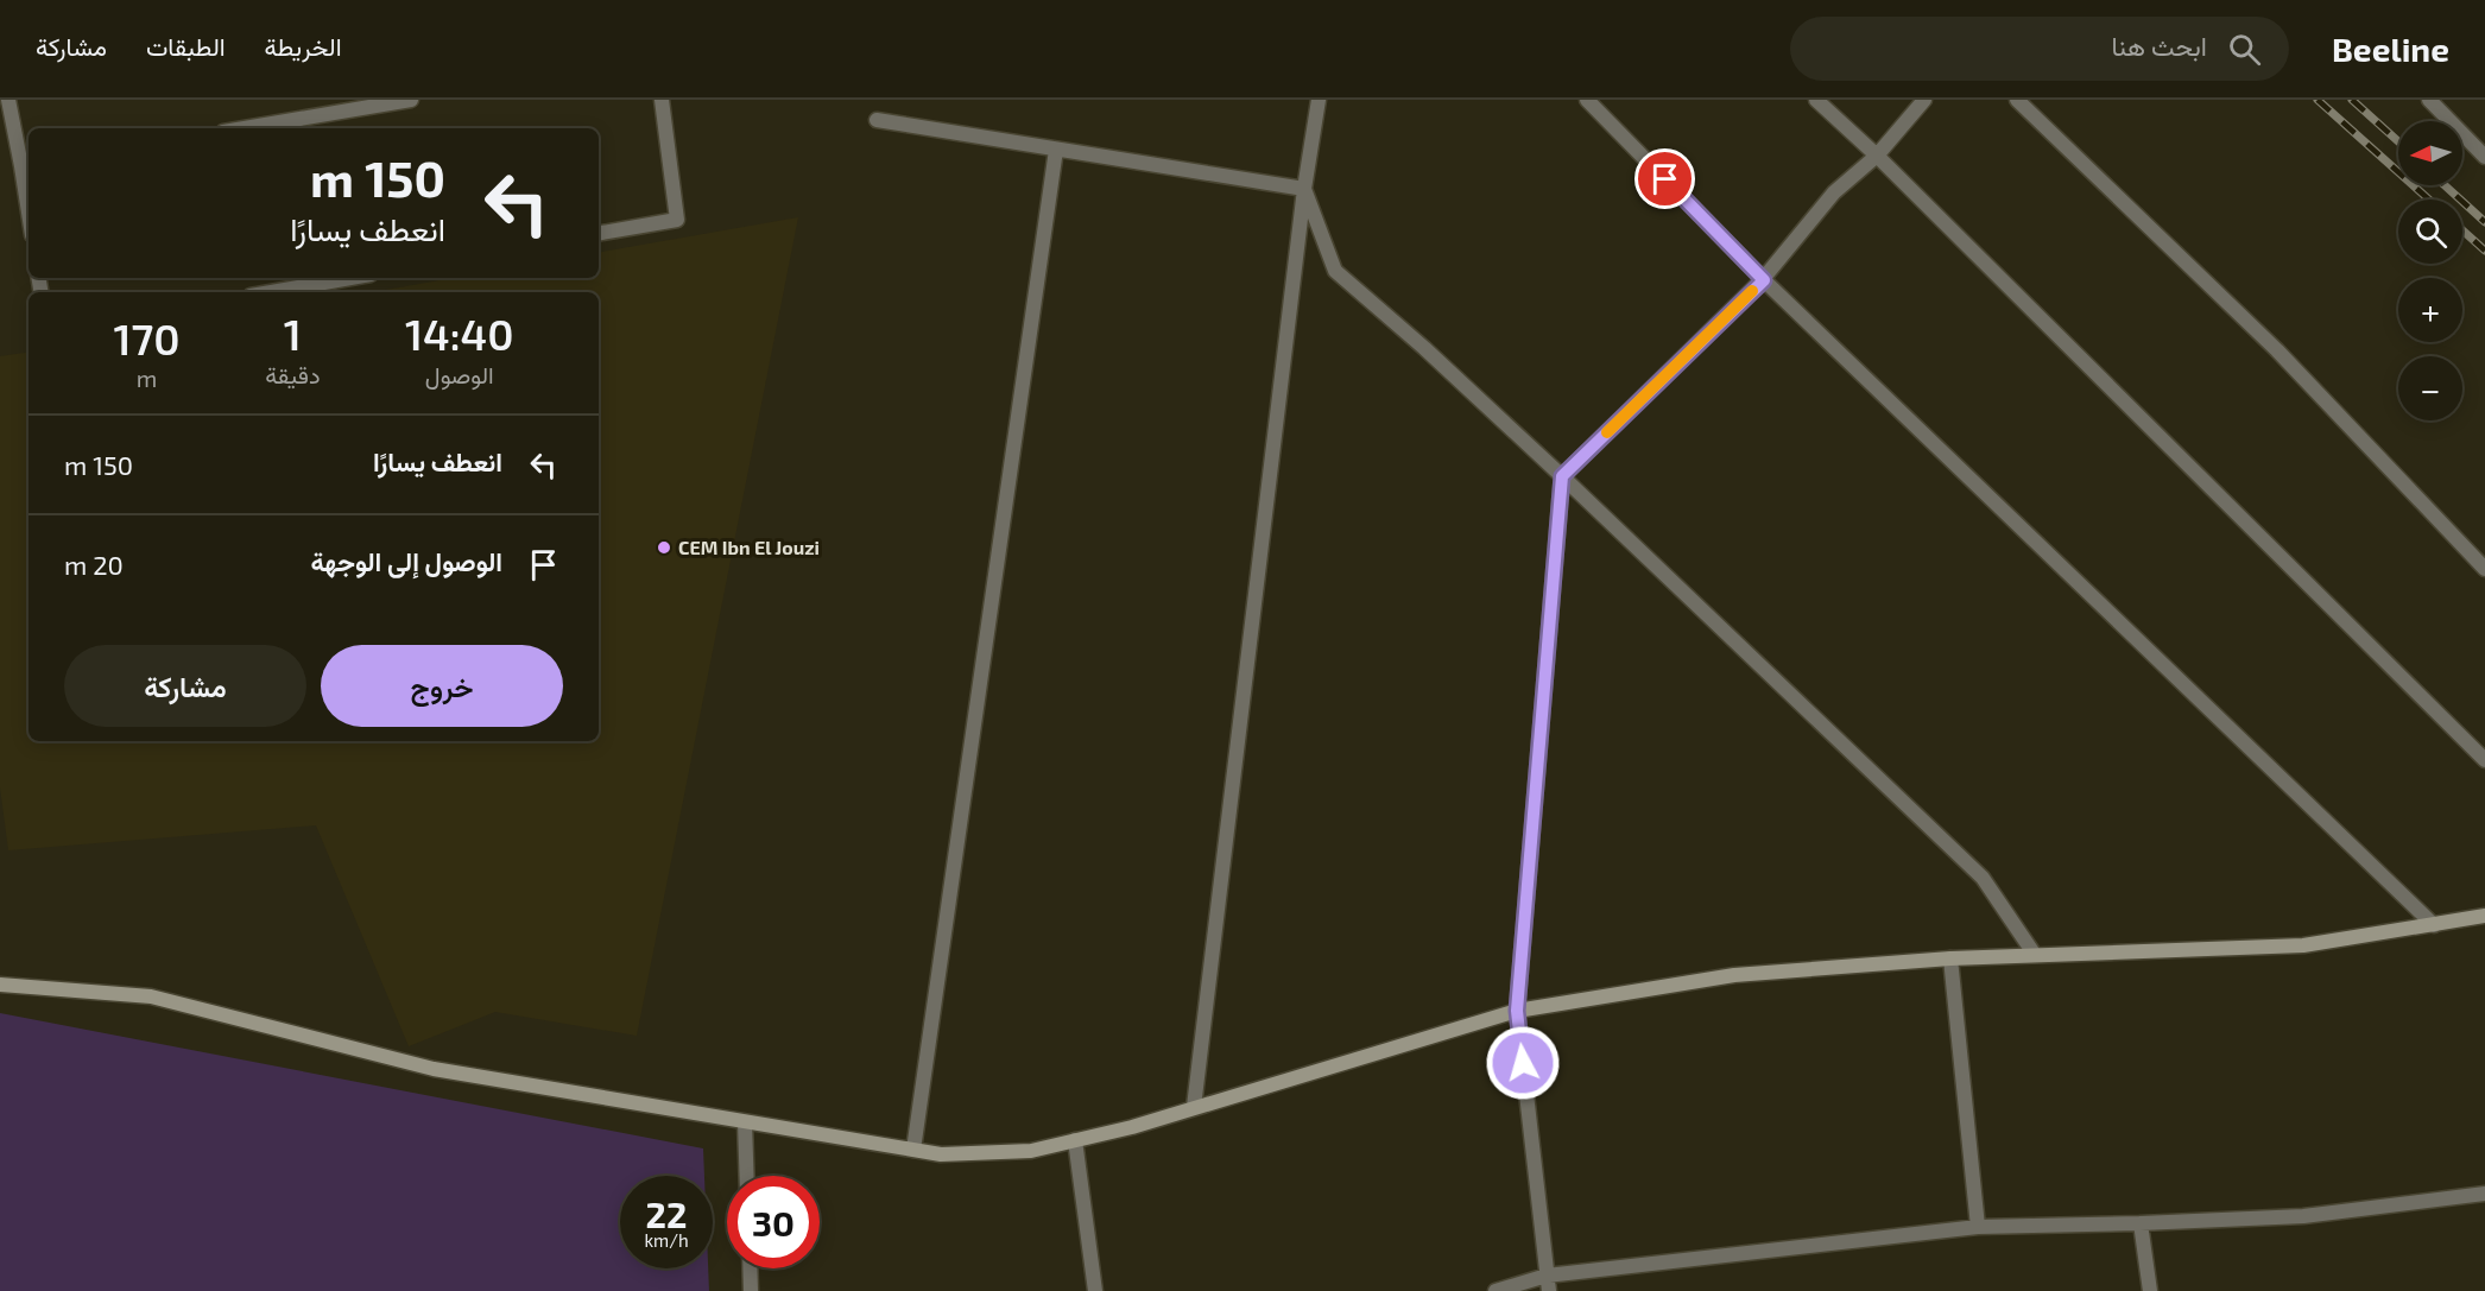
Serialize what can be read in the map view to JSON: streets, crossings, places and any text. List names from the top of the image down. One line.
{"places":["CEM Ibn El Jouzi"],"north":"left","page":{"header":"Beeline","search":"ابحث هنا","nav":["الخريطة","الطبقات","مشاركة"],"map_buttons":["+","−"],"turn":["150 m","انعطف يسارًا"],"eta":["14:40","الوصول","1","دقيقة","170","m"],"list":[{"name":"انعطف يسارًا","value":"150 m"},{"name":"الوصول إلى الوجهة","value":"20 m"}],"buttons":["خروج","مشاركة"],"speed":"22 km/h","limit":"30"}}
